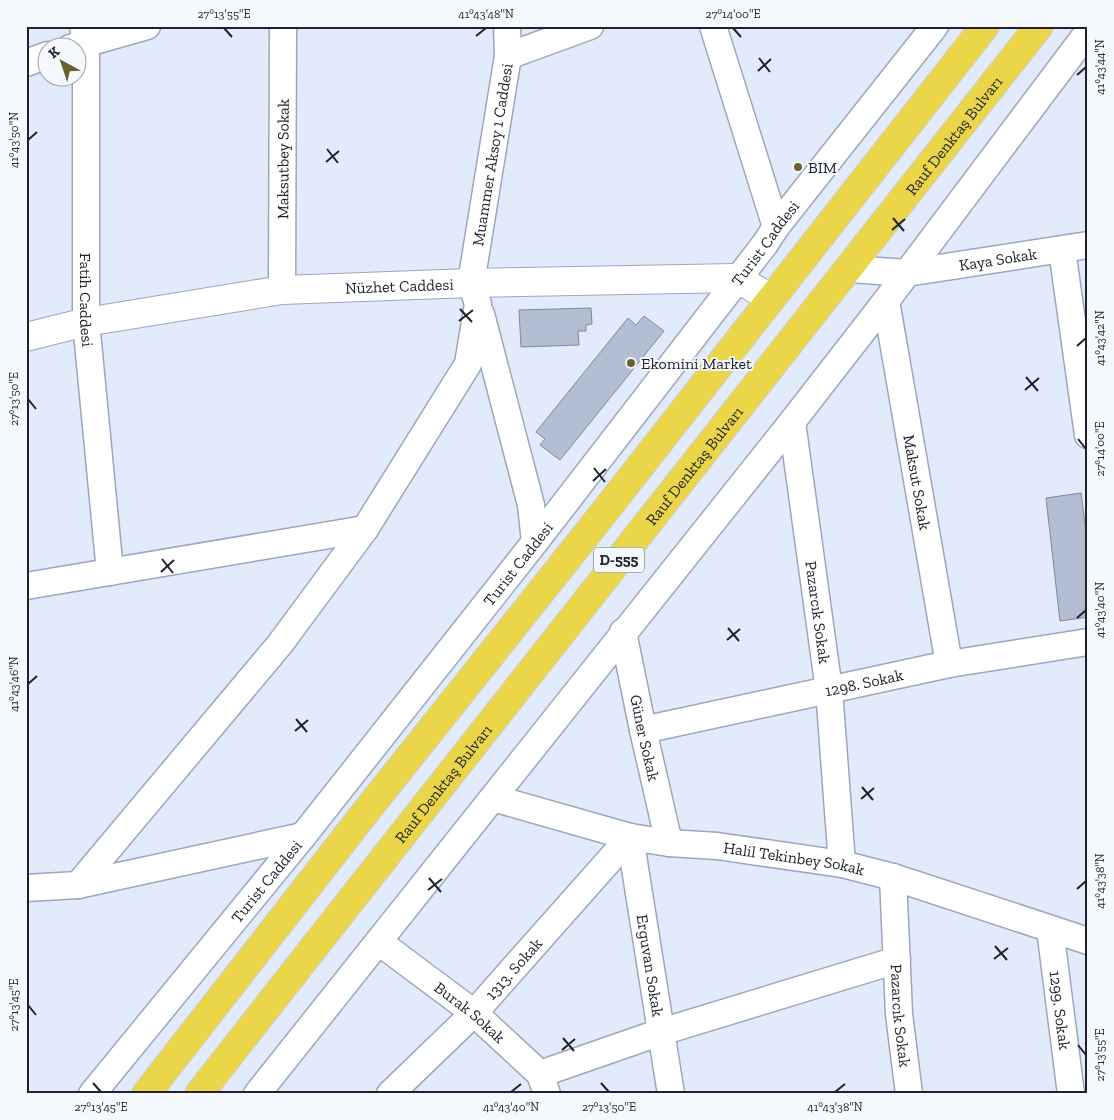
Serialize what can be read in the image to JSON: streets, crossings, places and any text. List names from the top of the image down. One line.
{"streets":{"highway":["Rauf Denktaş Bulvarı","D-555"],"street":["Muammer Aksoy 1 Caddesi","Maksutbey Sokak","Turist Caddesi","Kaya Sokak","Nüzhet Caddesi","Fatih Caddesi","Maksut Sokak","Pazarcık Sokak","1298. Sokak","Güner Sokak","Halil Tekinbey Sokak","Erguvan Sokak","1313. Sokak","1299. Sokak","Burak Sokak"]},"crossings":[["Rauf Denktaş Bulvarı","Kaya Sokak"],["Muammer Aksoy 1 Caddesi","Nüzhet Caddesi"],["Maksutbey Sokak","Nüzhet Caddesi"],["Turist Caddesi","Nüzhet Caddesi"],["Nüzhet Caddesi","Fatih Caddesi"],["Maksut Sokak","1298. Sokak"],["Pazarcık Sokak","1298. Sokak"],["Pazarcık Sokak","Halil Tekinbey Sokak"],["1298. Sokak","Güner Sokak"],["Güner Sokak","Halil Tekinbey Sokak"],["Halil Tekinbey Sokak","Erguvan Sokak"],["Halil Tekinbey Sokak","1313. Sokak"],["Halil Tekinbey Sokak","1299. Sokak"],["Erguvan Sokak","1313. Sokak"],["1313. Sokak","Burak Sokak"]],"places":["BIM","Ekomini Market"],"north":"top left","coordinates":["27°13'55\"E","41°43'48\"N","27°14'00\"E","41°43'44\"N","41°43'50\"N","41°43'42\"N","27°13'50\"E","41°43'40\"N","41°43'46\"N","41°43'38\"N","27°13'45\"E"]}
